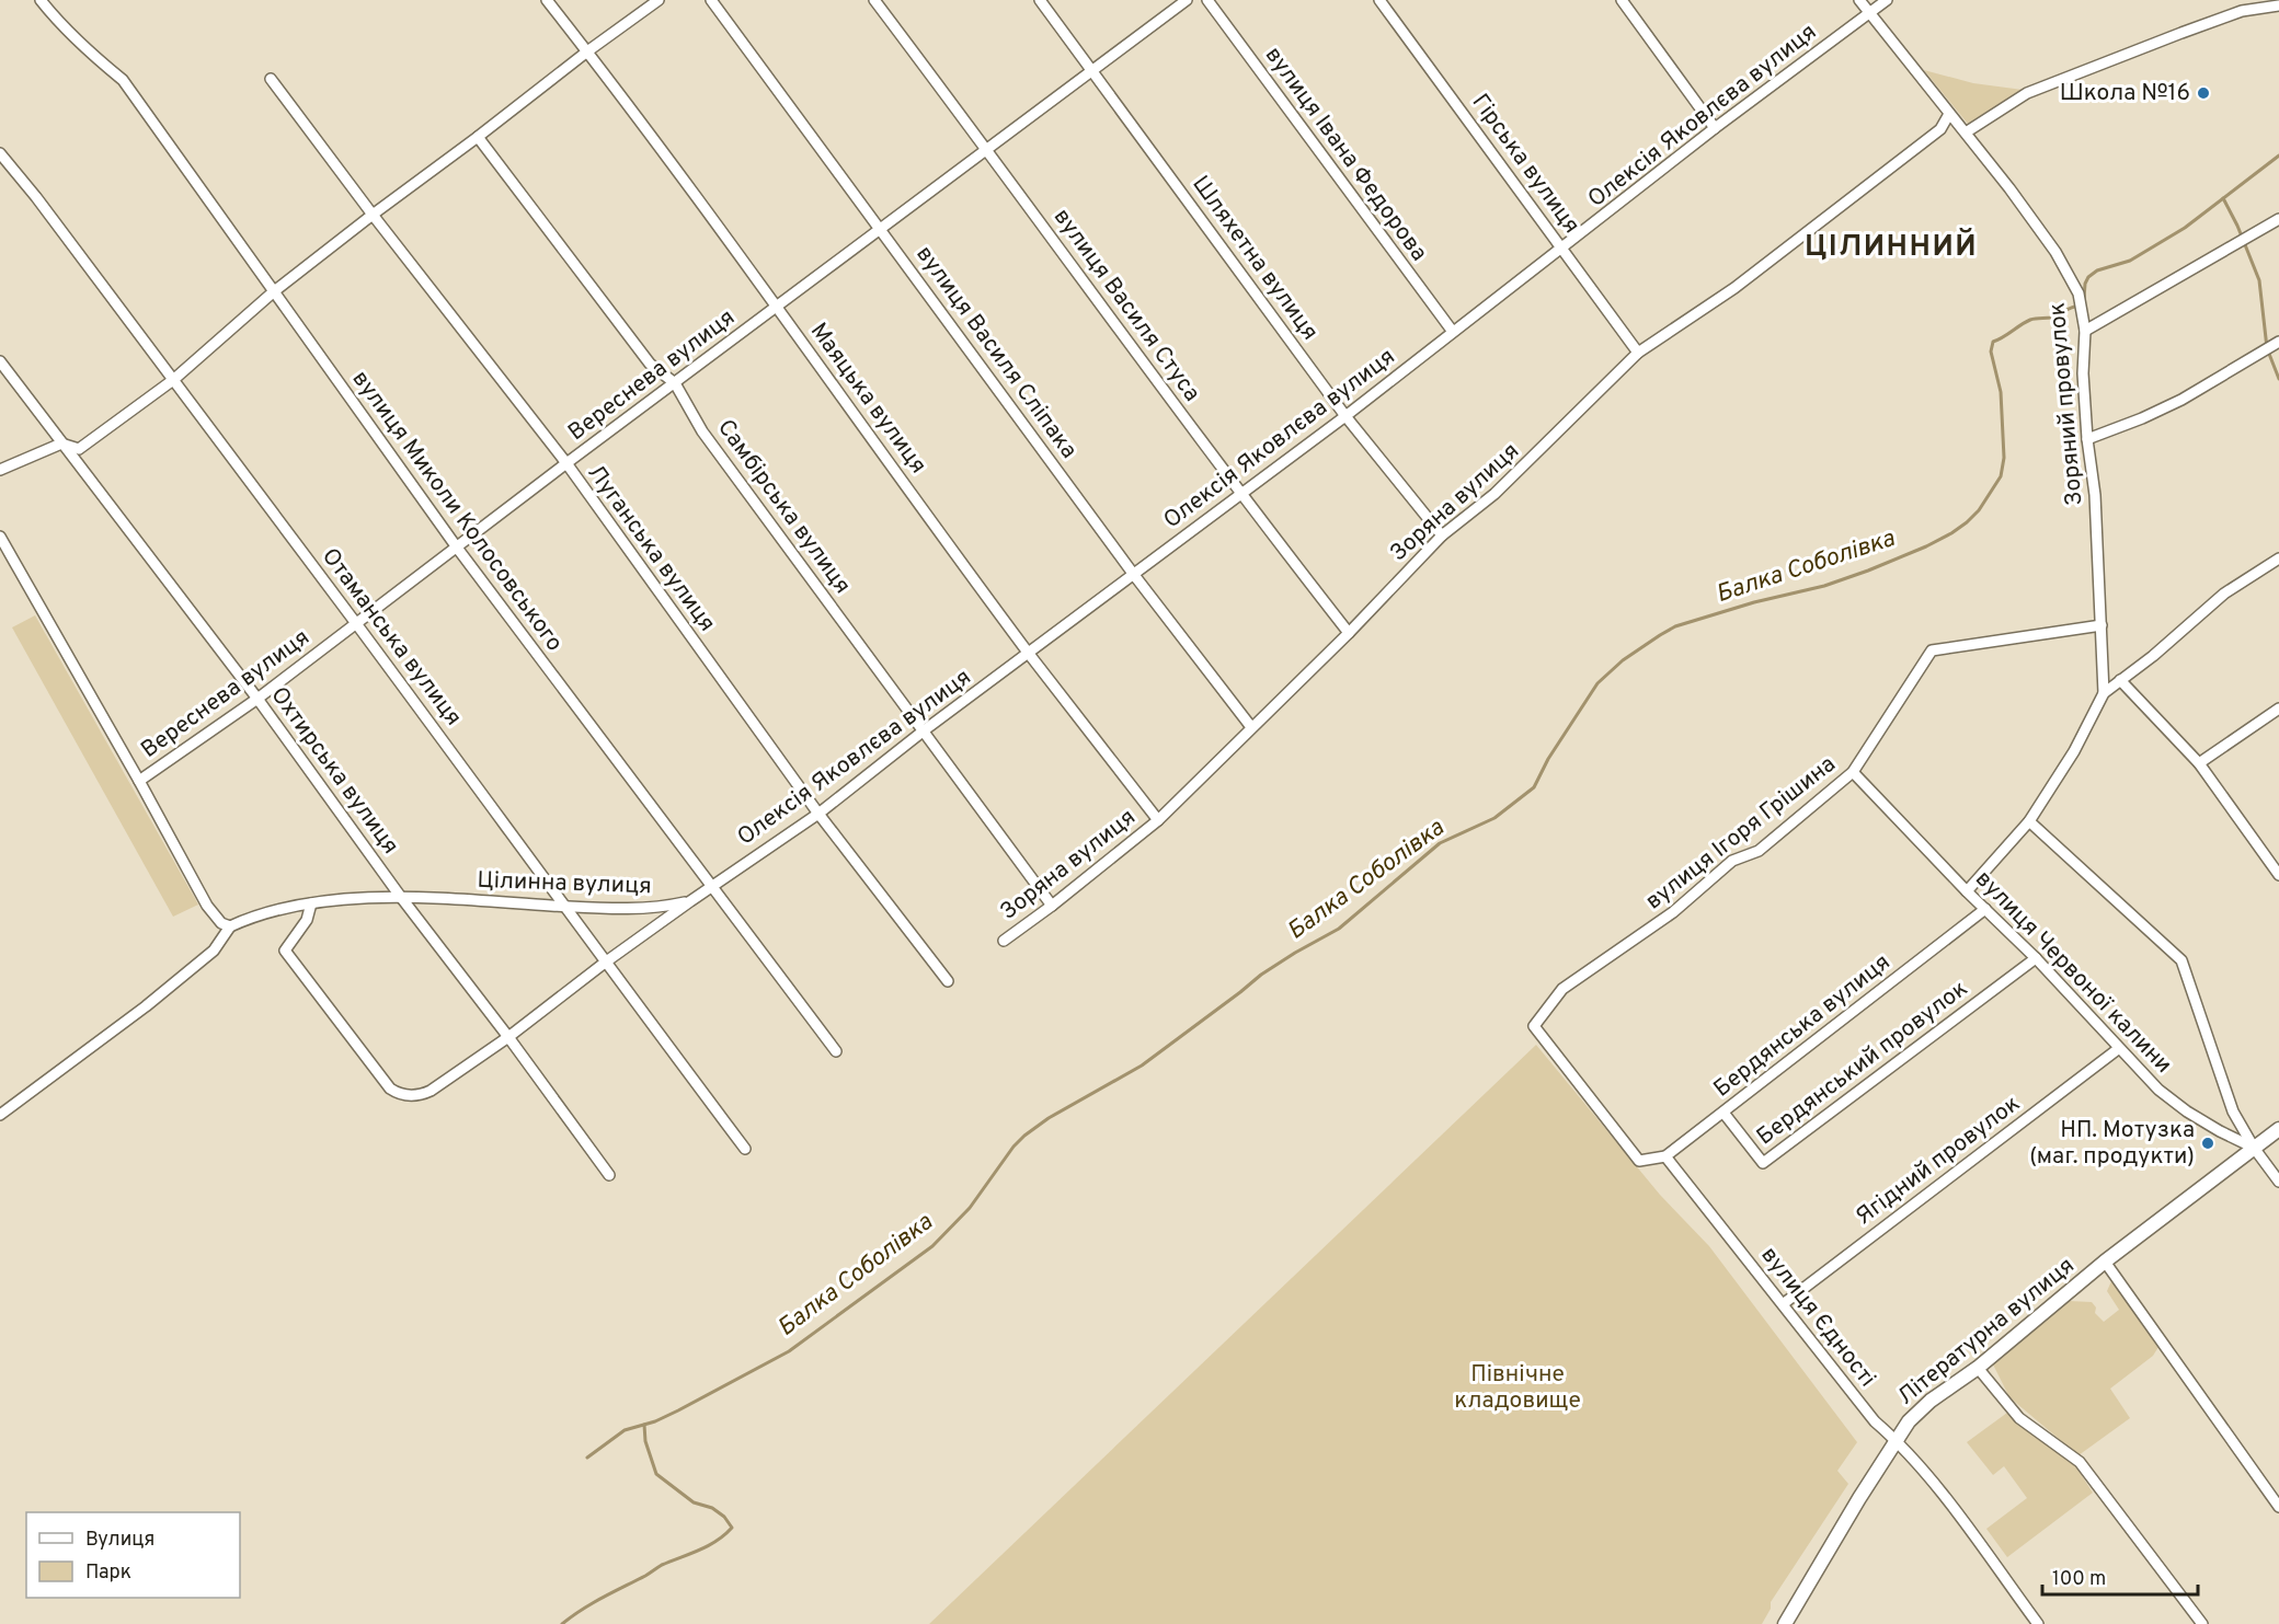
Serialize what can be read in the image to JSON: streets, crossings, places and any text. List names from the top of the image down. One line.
{"streets":{"street":["Олексія Яковлєва вулиця","вулиця Івана Федорова","Гірська вулиця","Шляхетна вулиця","вулиця Василя Стуса","вулиця Василя Сліпака","Вереснева вулиця","Маяцька вулиця","Зоряний провулок","Зоряна вулиця","Самбірська вулиця","вулиця Миколи Колосовського","Луганська вулиця","Отаманська вулиця","Охтирська вулиця","вулиця Ігоря Грішина","Цілинна вулиця","вулиця Червоної калини","Бердянська вулиця","Бердянський провулок","Ягідний провулок","вулиця Єдності","Літературна вулиця"]},"crossings":[["Олексія Яковлєва вулиця","вулиця Івана Федорова"],["Олексія Яковлєва вулиця","Гірська вулиця"],["Олексія Яковлєва вулиця","Шляхетна вулиця"],["Олексія Яковлєва вулиця","вулиця Василя Стуса"],["Олексія Яковлєва вулиця","вулиця Василя Сліпака"],["Олексія Яковлєва вулиця","Маяцька вулиця"],["Олексія Яковлєва вулиця","Зоряний провулок"],["Олексія Яковлєва вулиця","Самбірська вулиця"],["Олексія Яковлєва вулиця","вулиця Миколи Колосовського"],["Олексія Яковлєва вулиця","Луганська вулиця"],["Олексія Яковлєва вулиця","Цілинна вулиця"],["Гірська вулиця","Зоряна вулиця"],["Шляхетна вулиця","Вереснева вулиця"],["Шляхетна вулиця","Зоряна вулиця"],["вулиця Василя Стуса","Вереснева вулиця"],["вулиця Василя Стуса","Зоряна вулиця"],["вулиця Василя Сліпака","Вереснева вулиця"],["вулиця Василя Сліпака","Зоряна вулиця"],["Вереснева вулиця","Маяцька вулиця"],["Вереснева вулиця","Самбірська вулиця"],["Вереснева вулиця","вулиця Миколи Колосовського"],["Вереснева вулиця","Луганська вулиця"],["Вереснева вулиця","Отаманська вулиця"],["Вереснева вулиця","Охтирська вулиця"],["Маяцька вулиця","Зоряна вулиця"],["Зоряний провулок","Зоряна вулиця"],["Зоряний провулок","вулиця Ігоря Грішина"],["Зоряна вулиця","Самбірська вулиця"],["Отаманська вулиця","Цілинна вулиця"],["Охтирська вулиця","Цілинна вулиця"],["вулиця Ігоря Грішина","вулиця Червоної калини"],["вулиця Ігоря Грішина","Бердянська вулиця"],["вулиця Червоної калини","Бердянська вулиця"],["вулиця Червоної калини","Бердянський провулок"],["вулиця Червоної калини","Ягідний провулок"],["вулиця Червоної калини","Літературна вулиця"],["Бердянська вулиця","Бердянський провулок"],["Бердянська вулиця","вулиця Єдності"],["Ягідний провулок","вулиця Єдності"],["вулиця Єдності","Літературна вулиця"]],"districts":["ЦІЛИННИЙ"],"water":["Балка Соболівка"],"parks":["Північне кладовище"],"places":["Школа №16","НП. Мотузка (маг. продукти)"],"legend":["Вулиця","Парк"],"scale_bar":"100 m"}
